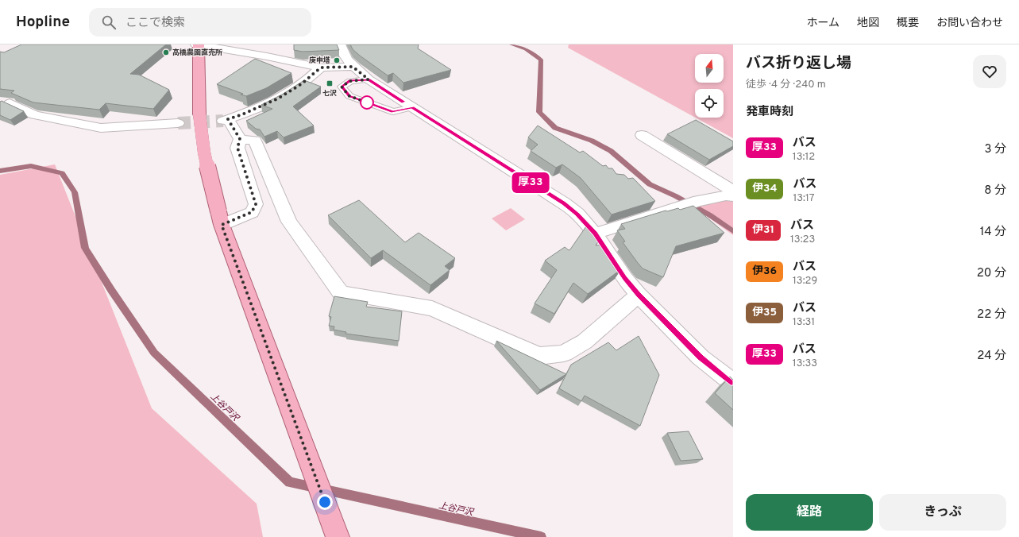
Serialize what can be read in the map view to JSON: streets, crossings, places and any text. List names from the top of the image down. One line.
{"water":["上谷戸沢"],"places":{"other":["高橋農園直売所","庚申塔"],"transit":["七沢"]},"lines":["bus line 厚33"],"north":"top","page":{"header":"Hopline","search":"ここで検索","nav":["ホーム","地図","概要","お問い合わせ"],"on_map":"厚33","heading":[["バス折り返し場","徒歩 · 4 分 · 240 m"],"発車時刻"],"list":[{"mark":"厚33","name":"バス","note":"13:12","value":"3 分"},{"mark":"伊34","name":"バス","note":"13:17","value":"8 分"},{"mark":"伊31","name":"バス","note":"13:23","value":"14 分"},{"mark":"伊36","name":"バス","note":"13:29","value":"20 分"},{"mark":"伊35","name":"バス","note":"13:31","value":"22 分"},{"mark":"厚33","name":"バス","note":"13:33","value":"24 分"}],"buttons":["経路","きっぷ"]}}
